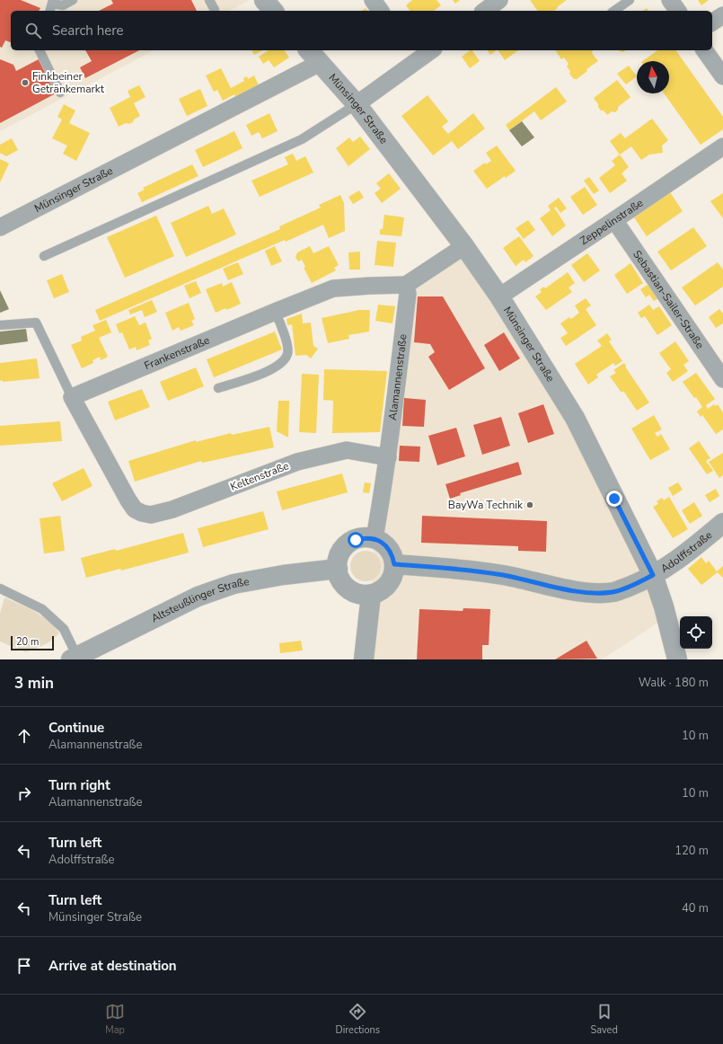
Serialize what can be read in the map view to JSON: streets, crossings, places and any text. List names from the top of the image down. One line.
{"streets":{"street":["Münsinger Straße","Zeppelinstraße","Sebastian-Sailer-Straße","Frankenstraße","Alamannenstraße","Keltenstraße","Adolffstraße","Altsteußlinger Straße"]},"crossings":[["Münsinger Straße","Zeppelinstraße"],["Münsinger Straße","Adolffstraße"],["Zeppelinstraße","Sebastian-Sailer-Straße"],["Frankenstraße","Alamannenstraße"],["Frankenstraße","Keltenstraße"],["Alamannenstraße","Keltenstraße"],["Alamannenstraße","Adolffstraße"],["Alamannenstraße","Altsteußlinger Straße"],["Adolffstraße","Altsteußlinger Straße"]],"places":["Finkbeiner Getränkemarkt","BayWa Technik"],"scale_bar":"20 m","north":"top","page":{"search":"Search here","scale":"20 m","heading":["3 min","Walk · 180 m"],"list":[["Continue","Alamannenstraße","10 m"],["Turn right","Alamannenstraße","10 m"],["Turn left","Adolffstraße","120 m"],["Turn left","Münsinger Straße","40 m"],"Arrive at destination"],"nav":["Map","Directions","Saved"]}}
